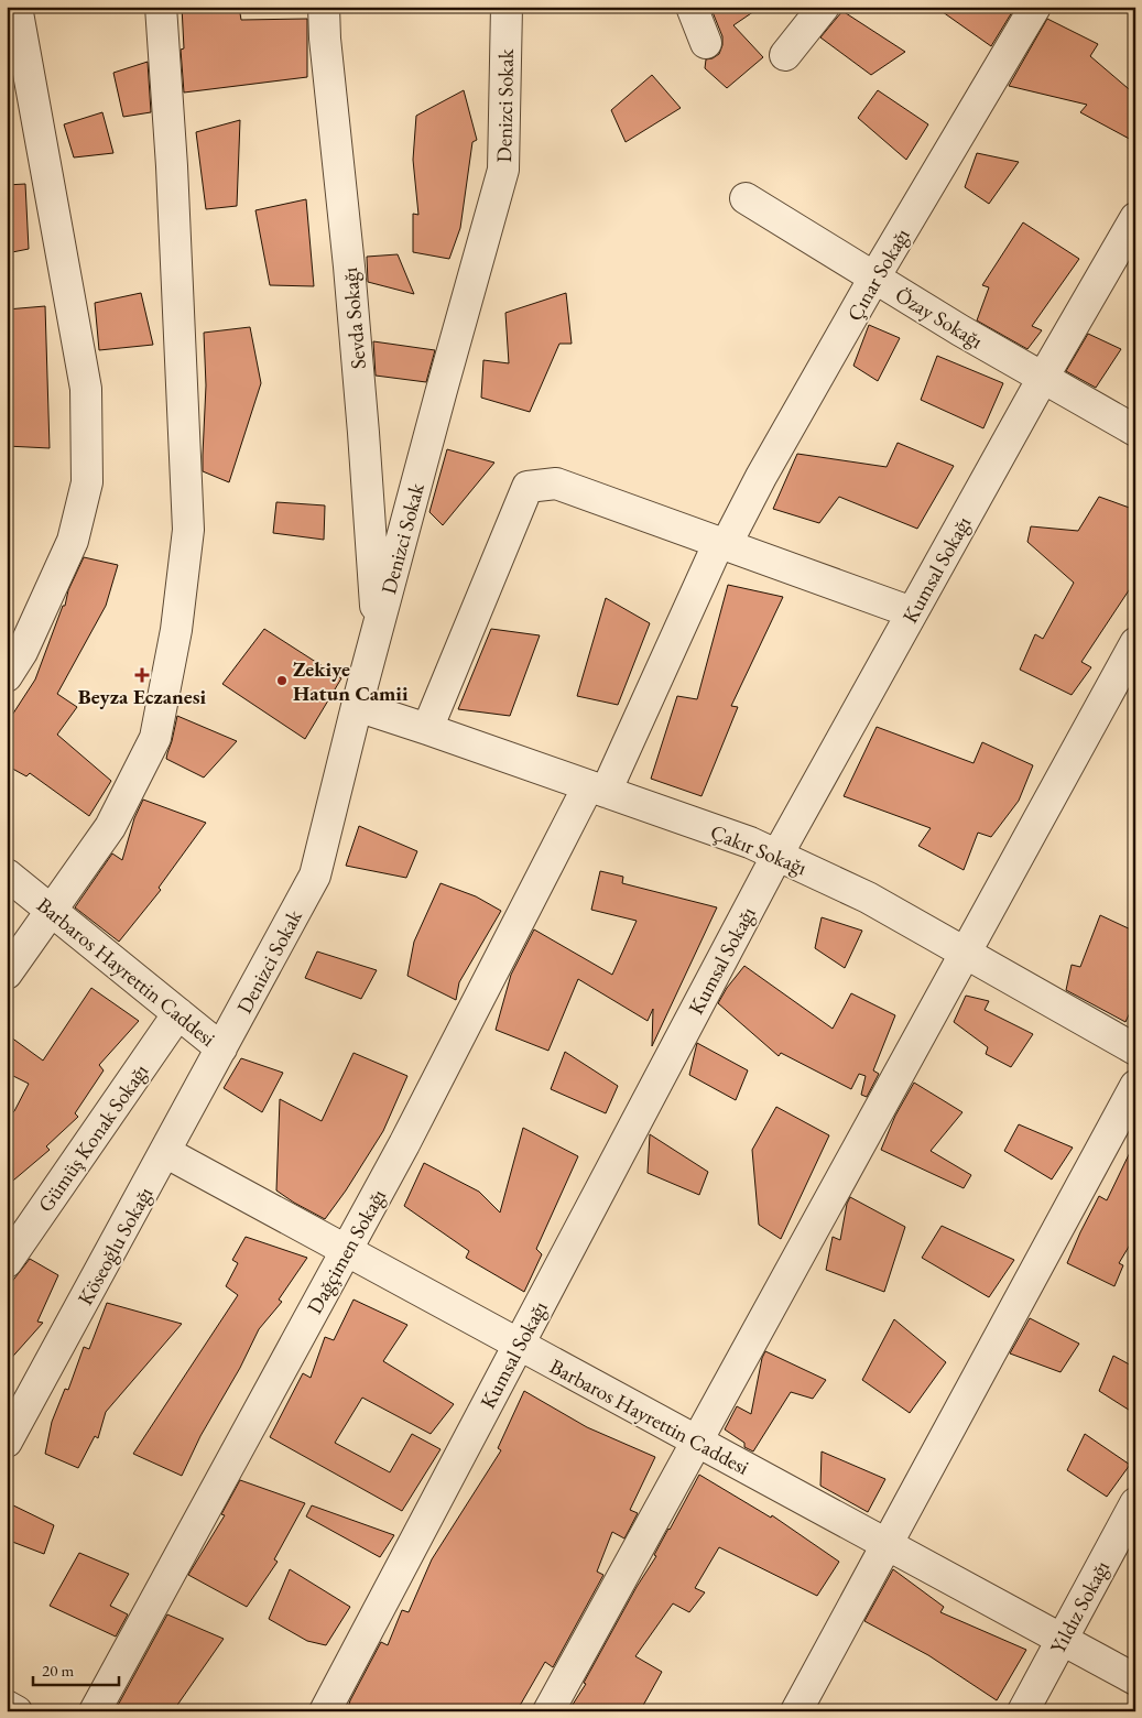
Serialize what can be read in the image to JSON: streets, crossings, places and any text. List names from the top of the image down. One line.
{"streets":{"street":["Denizci Sokak","Çınar Sokağı","Özay Sokağı","Sevda Sokağı","Kumsal Sokağı","Çakır Sokağı","Barbaros Hayrettin Caddesi","Gümüş Konak Sokağı","Köseoğlu Sokağı","Dağçimen Sokağı","Yıldız Sokağı"]},"crossings":[["Denizci Sokak","Sevda Sokağı"],["Denizci Sokak","Çakır Sokağı"],["Denizci Sokak","Barbaros Hayrettin Caddesi"],["Denizci Sokak","Köseoğlu Sokağı"],["Çınar Sokağı","Özay Sokağı"],["Çınar Sokağı","Çakır Sokağı"],["Çınar Sokağı","Dağçimen Sokağı"],["Özay Sokağı","Kumsal Sokağı"],["Kumsal Sokağı","Çakır Sokağı"],["Kumsal Sokağı","Barbaros Hayrettin Caddesi"],["Çakır Sokağı","Dağçimen Sokağı"],["Barbaros Hayrettin Caddesi","Gümüş Konak Sokağı"],["Barbaros Hayrettin Caddesi","Köseoğlu Sokağı"],["Barbaros Hayrettin Caddesi","Dağçimen Sokağı"],["Barbaros Hayrettin Caddesi","Yıldız Sokağı"]],"places":{"health":["Beyza Eczanesi"],"other":["Zekiye Hatun Camii"]},"scale_bar":"20 m"}
